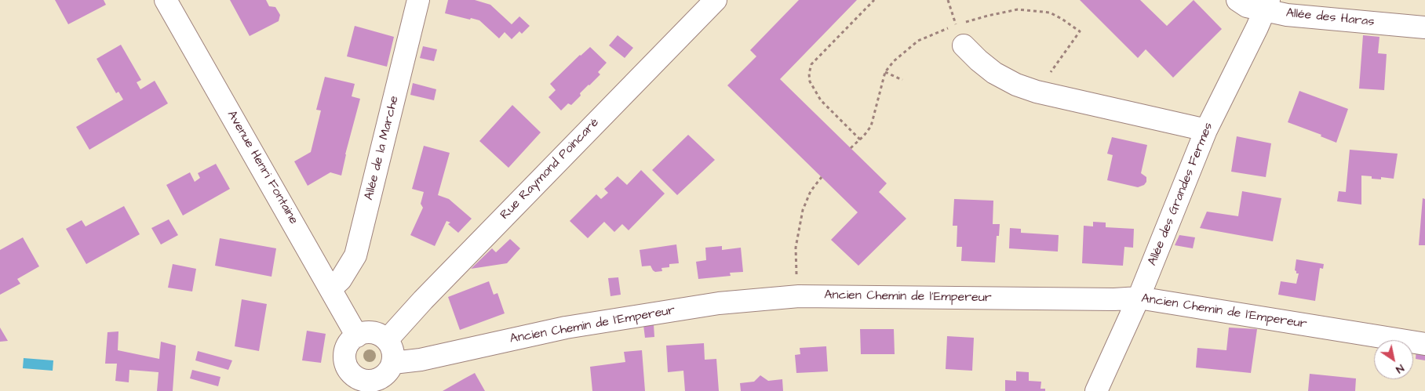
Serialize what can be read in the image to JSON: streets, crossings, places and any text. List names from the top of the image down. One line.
{"streets":{"street":["Allée des Haras","Allée de la Marche","Avenue Henri Fontaine","Rue Raymond Poincaré","Allée des Grandes Fermes","Ancien Chemin de l'Empereur"]},"crossings":[["Allée des Haras","Allée des Grandes Fermes"],["Allée de la Marche","Avenue Henri Fontaine"],["Avenue Henri Fontaine","Rue Raymond Poincaré"],["Avenue Henri Fontaine","Ancien Chemin de l'Empereur"],["Rue Raymond Poincaré","Ancien Chemin de l'Empereur"],["Allée des Grandes Fermes","Ancien Chemin de l'Empereur"]],"north":"bottom right"}
